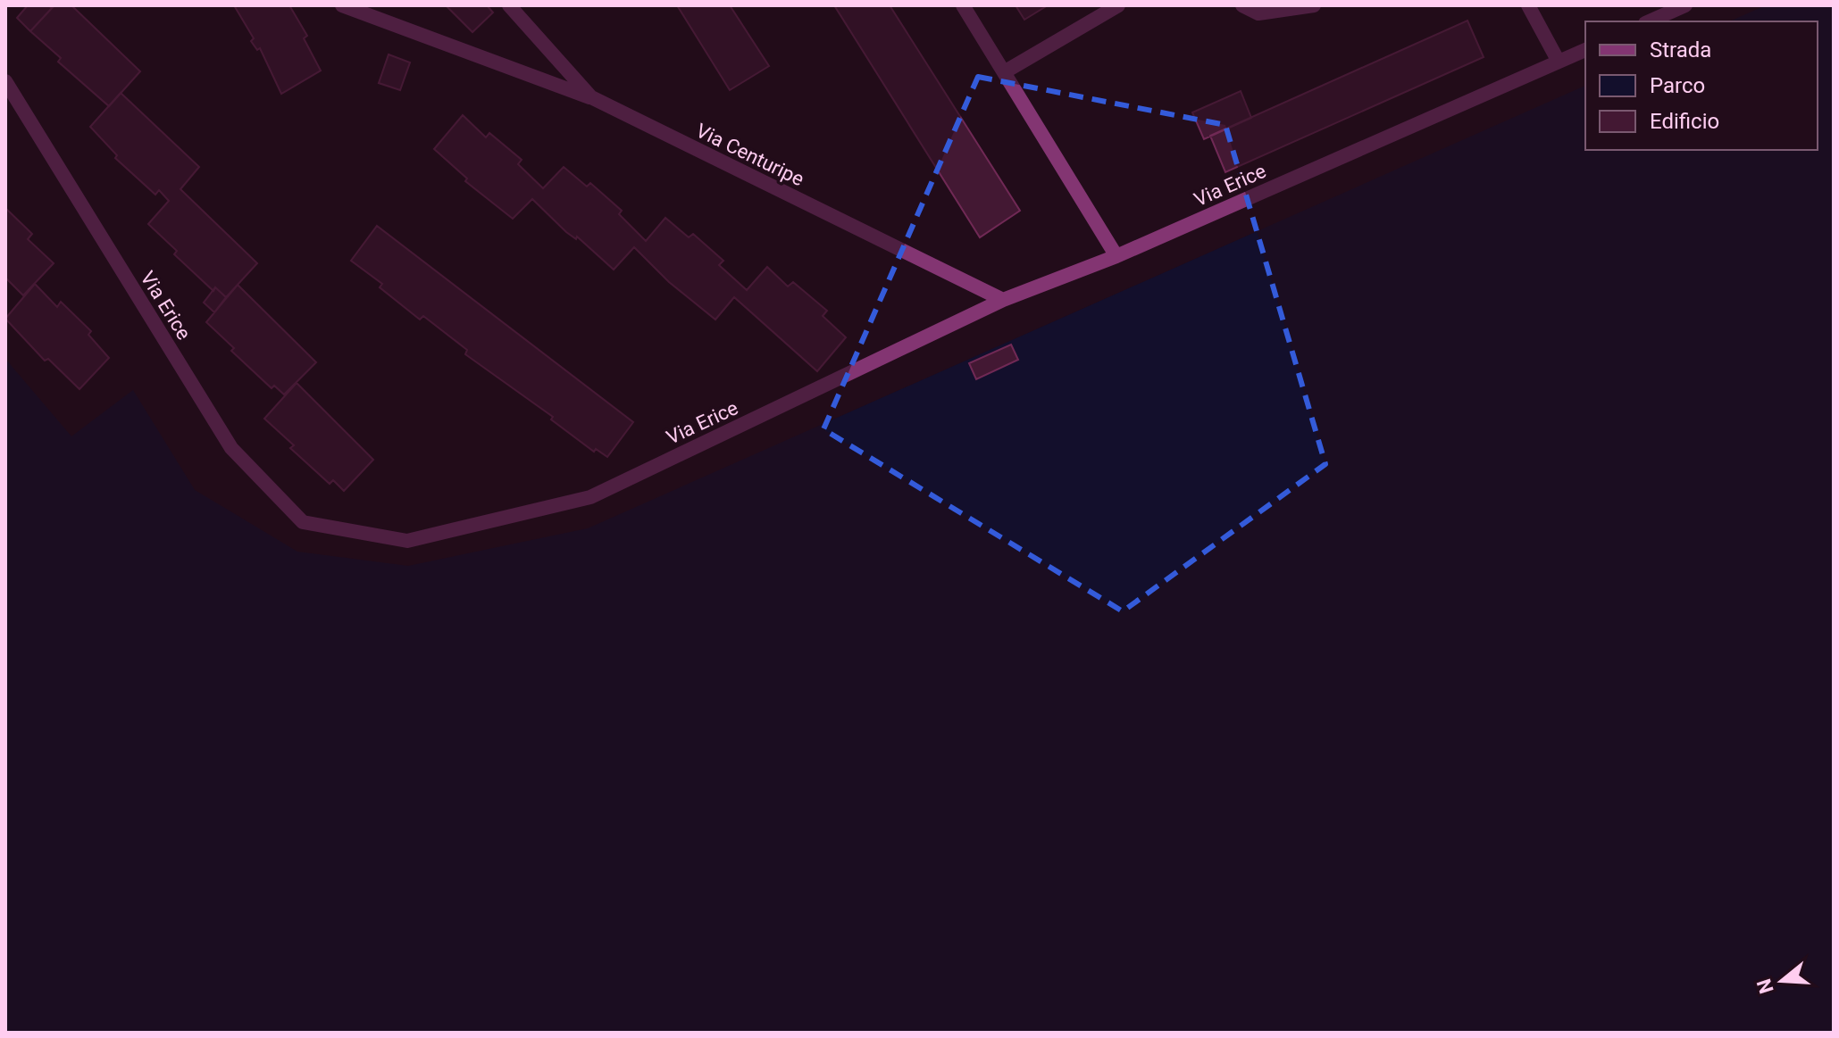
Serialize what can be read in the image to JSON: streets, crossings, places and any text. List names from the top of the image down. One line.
{"streets":{"street":["Via Centuripe","Via Erice"]},"crossings":[["Via Centuripe","Via Erice"]],"legend":["Strada","Parco","Edificio"],"north":"left"}
